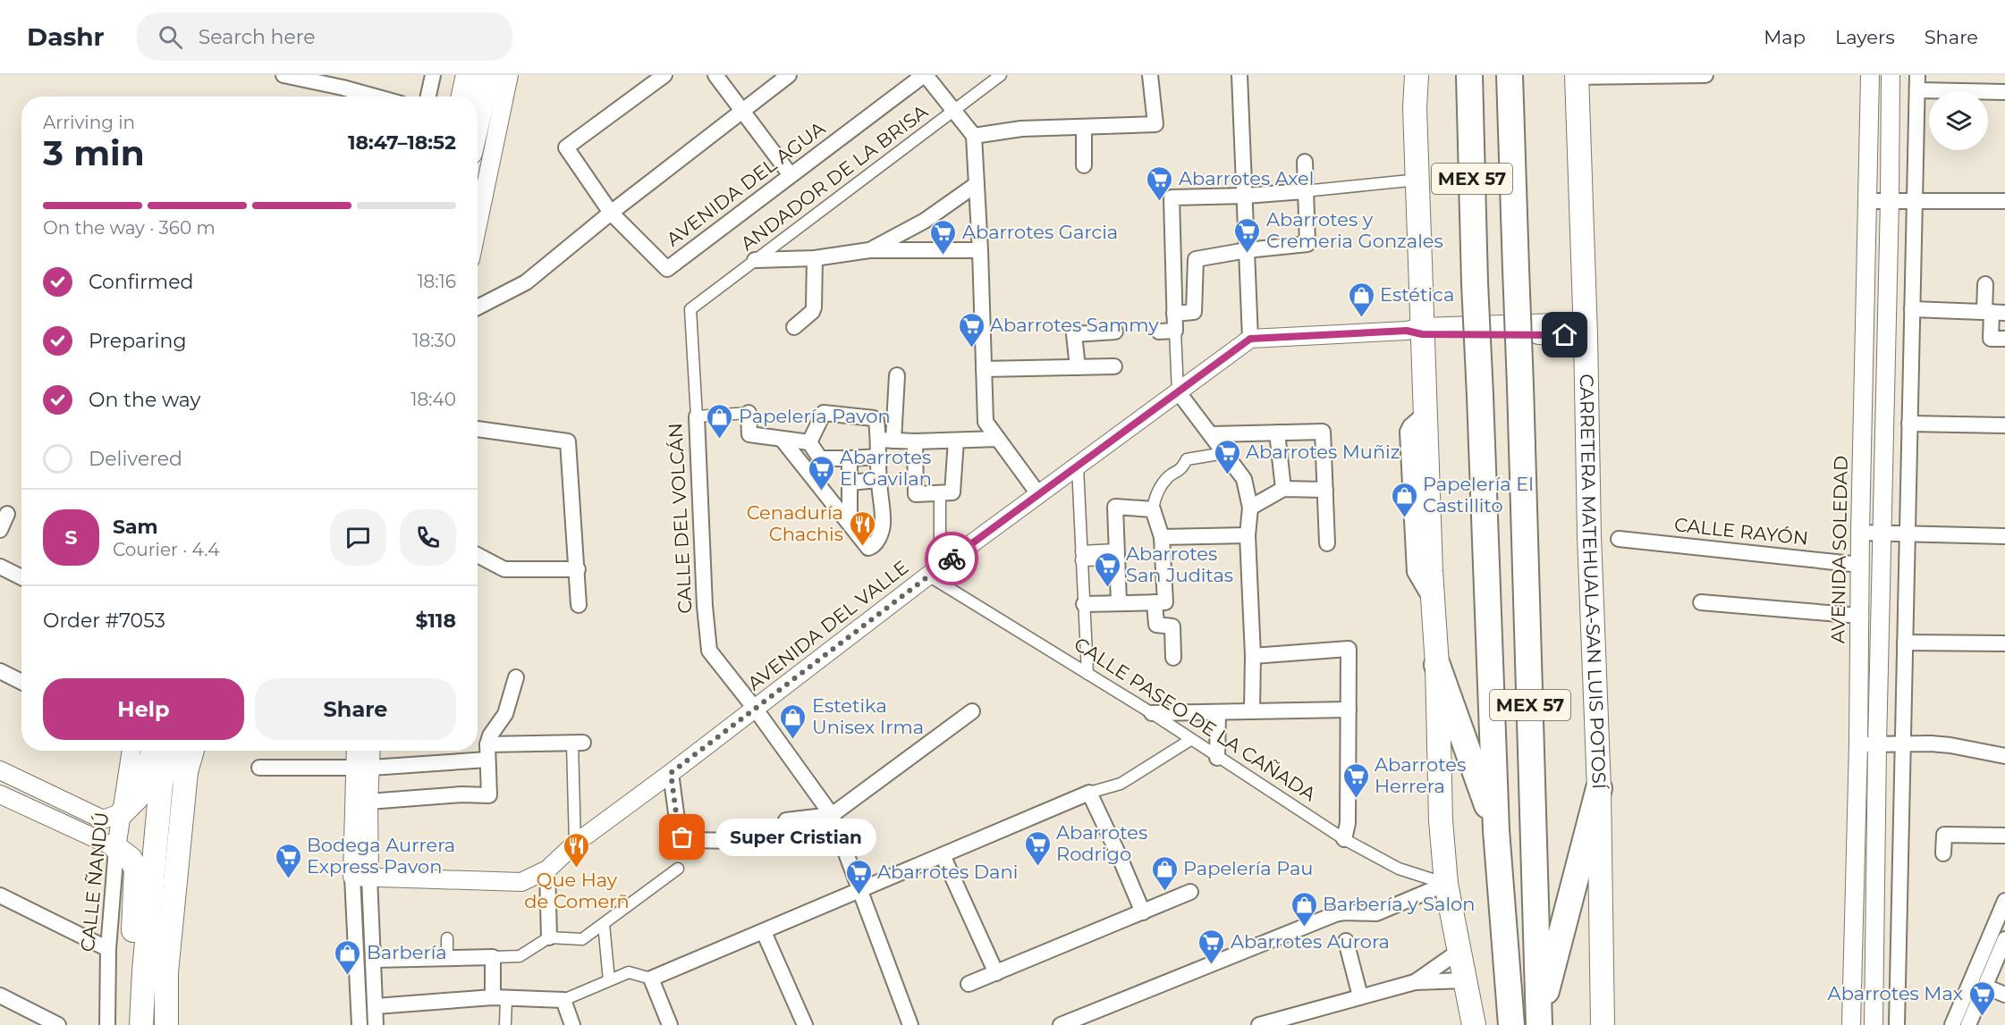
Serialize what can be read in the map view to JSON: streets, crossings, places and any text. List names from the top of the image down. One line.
{"streets":{"highway":["MEX 57"],"main road":["CARRETERA MATEHUALA-SAN LUIS POTOSÍ"],"street":["ANDADOR DE LA BRISA","AVENIDA DEL AGUA","CALLE DEL VOLCÁN","CALLE RAYÓN","AVENIDA SOLEDAD","AVENIDA DEL VALLE","CALLE PASEO DE LA CAÑADA","CALLE ÑANDÚ"]},"crossings":[["ANDADOR DE LA BRISA","CALLE DEL VOLCÁN"],["CALLE DEL VOLCÁN","AVENIDA DEL VALLE"],["CALLE RAYÓN","AVENIDA SOLEDAD"],["AVENIDA DEL VALLE","CALLE PASEO DE LA CAÑADA"]],"places":{"supermarket":["Abarrotes Axel","Abarrotes y Cremeria Gonzales","Abarrotes Garcia","Abarrotes Sammy","Abarrotes Muñiz","Abarrotes El Gavilan","Abarrotes San Juditas","Abarrotes Herrera","Abarrotes Rodrigo","Bodega Aurrera Express Pavon","Abarrotes Dani","Abarrotes Aurora","Abarrotes Max"],"shop":["Estética","Papelería Pavon","Papelería El Castillito","Estetika Unisex Irma","Papelería Pau","Barbería y Salon","Barbería"],"restaurant":["Cenaduría Chachis","Que Hay de Comerñ"],"other":["Super Cristian"]},"page":{"header":"Dashr","search":"Search here","nav":["Map","Layers","Share"],"heading":["3 min","Arriving in","18:47–18:52"],"panel":["Sam","Courier · 4.4","Order #7053","$118"],"bar":"On the way · 360 m","list":[["Confirmed","18:16"],["Preparing","18:30"],["On the way","18:40"],"Delivered"],"round":"S","buttons":["Help","Share"],"bubble":"Super Cristian"}}
